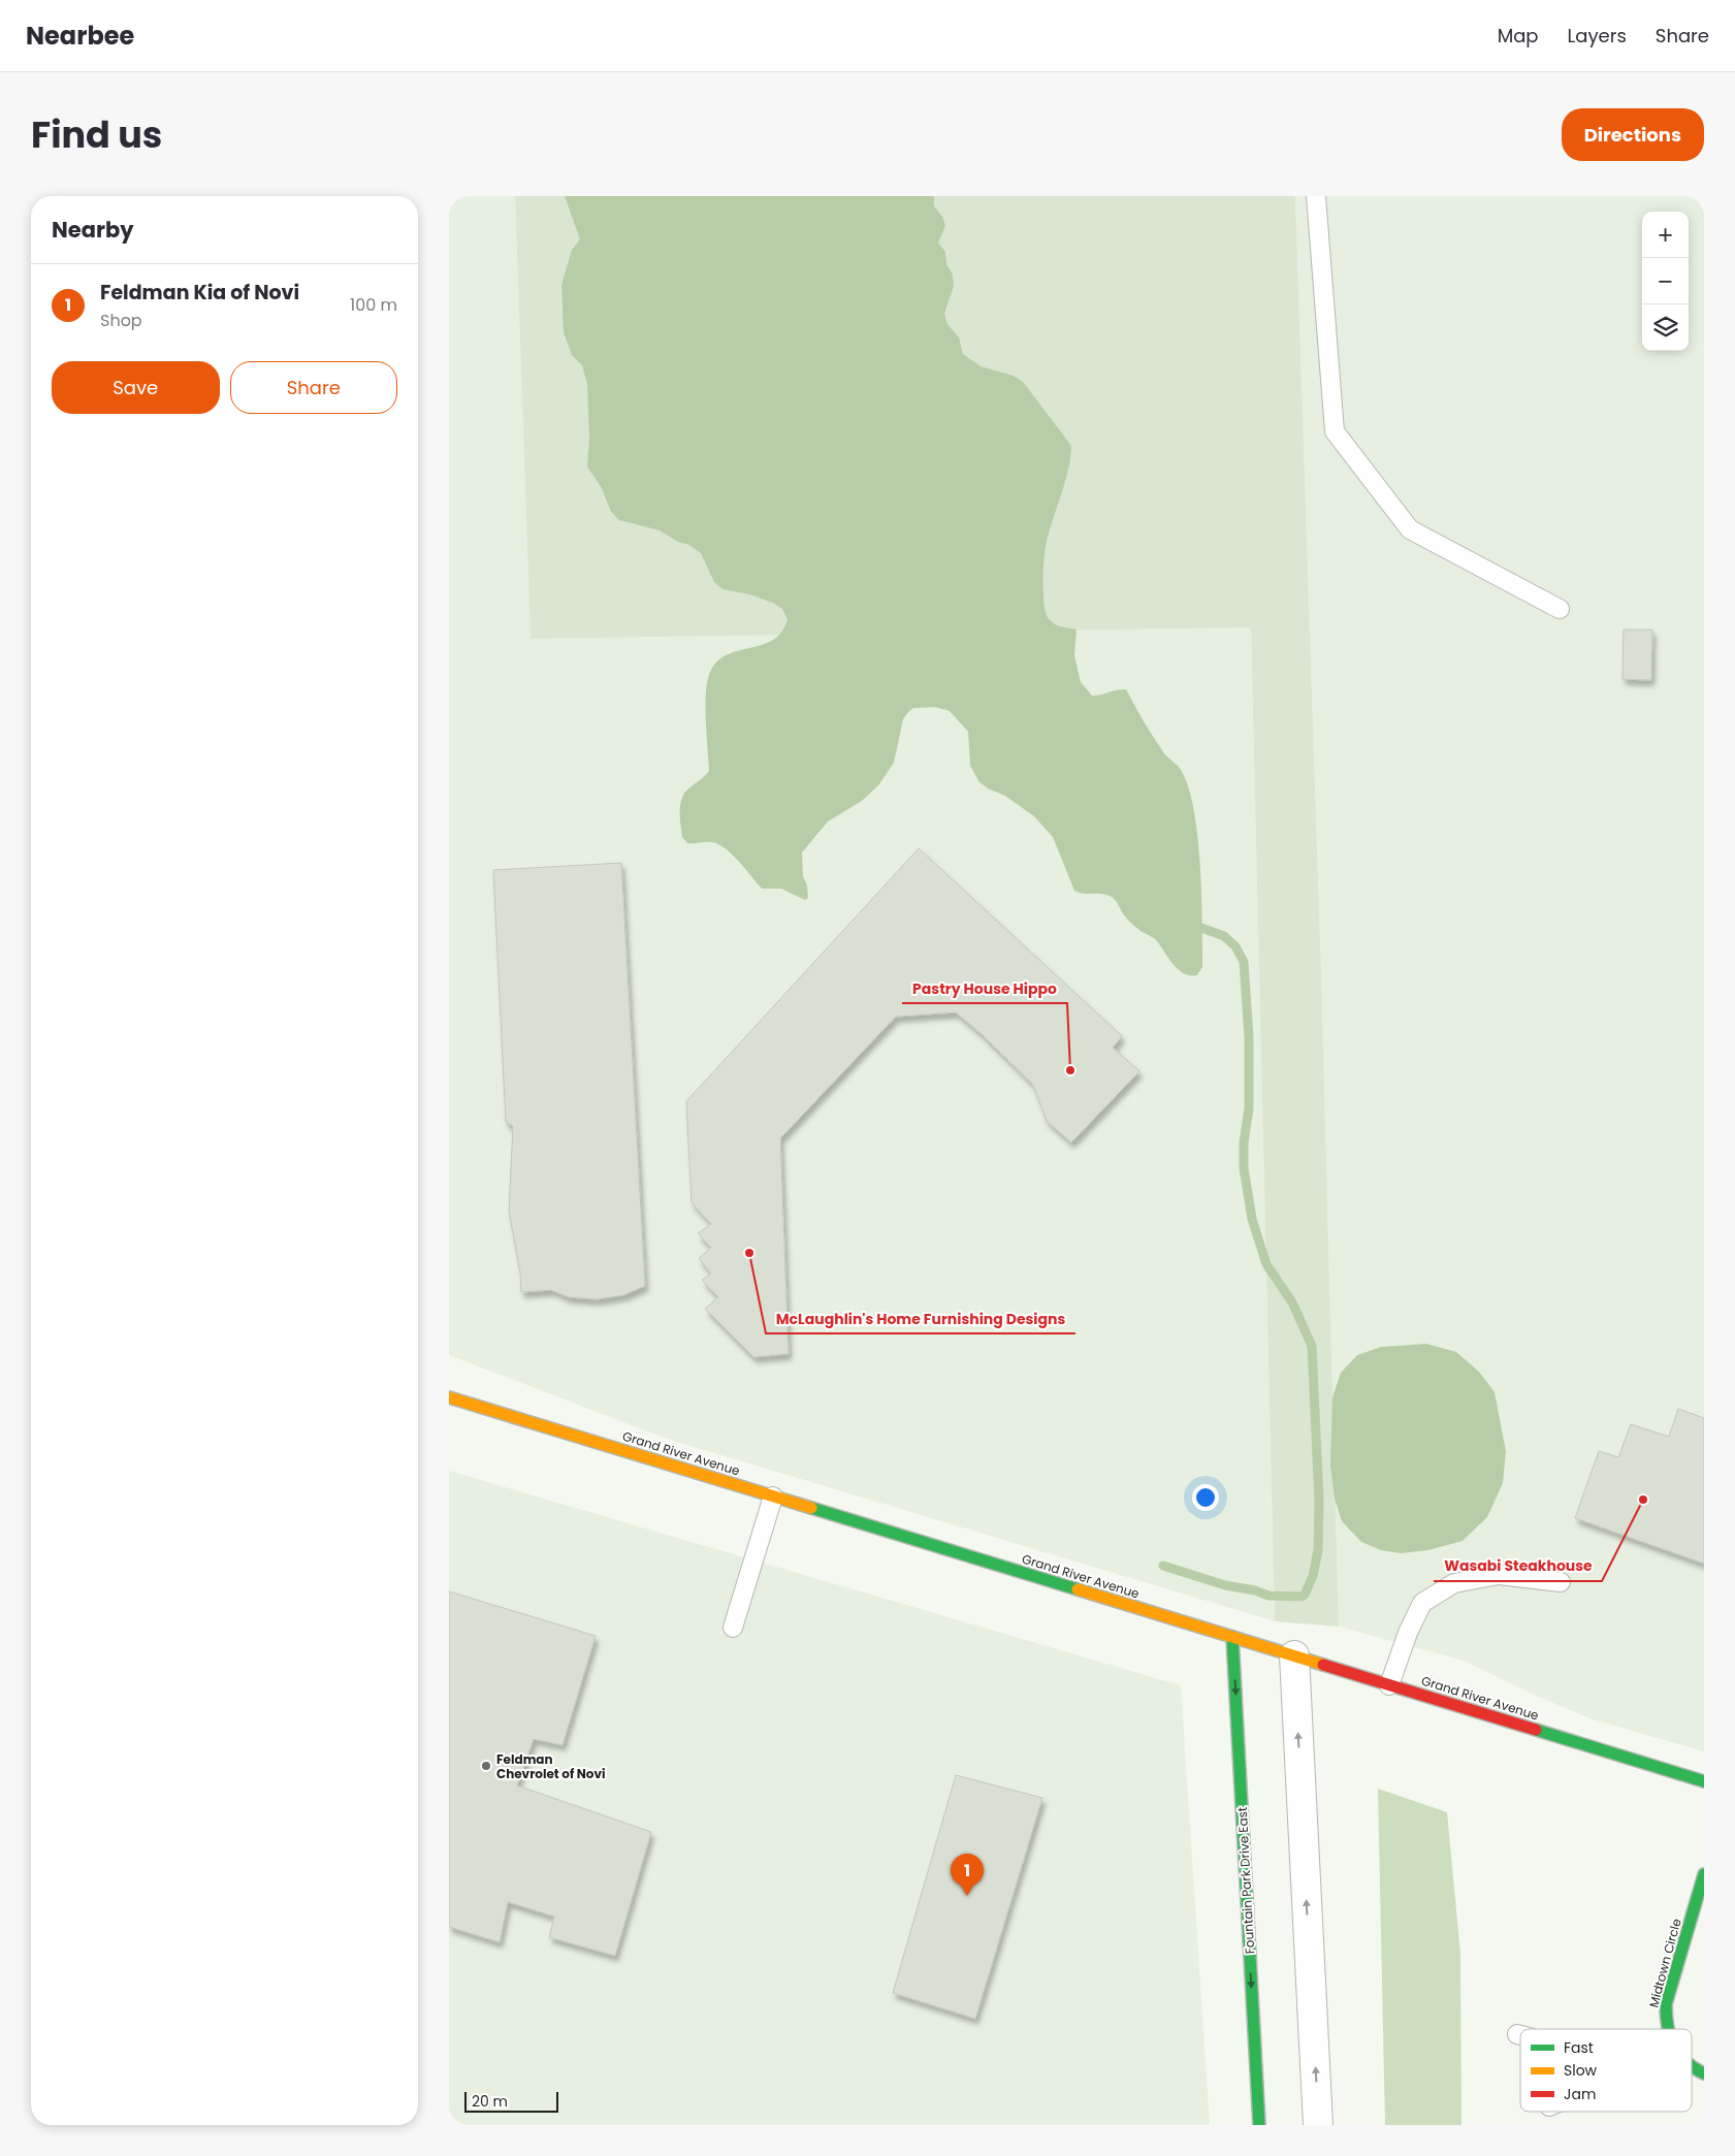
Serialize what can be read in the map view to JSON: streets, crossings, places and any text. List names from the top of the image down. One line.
{"streets":{"main road":["Grand River Avenue","Fountain Park Drive East","Midtown Circle"]},"crossings":[["Grand River Avenue","Fountain Park Drive East"]],"one_way":["Fountain Park Drive East"],"places":["Pastry House Hippo","McLaughlin's Home Furnishing Designs","Wasabi Steakhouse","Feldman Chevrolet of Novi"],"legend":["Fast","Slow","Jam"],"scale_bar":"20 m","page":{"header":"Nearbee","nav":["Map","Layers","Share"],"title":"Find us","buttons":["Directions",["Save","Share"]],"heading":"Nearby","map_buttons":["+","−"],"list":[{"mark":"1","name":"Feldman Kia of Novi","note":"Shop","value":"100 m"}],"pins":"1","scale":"20 m"}}
